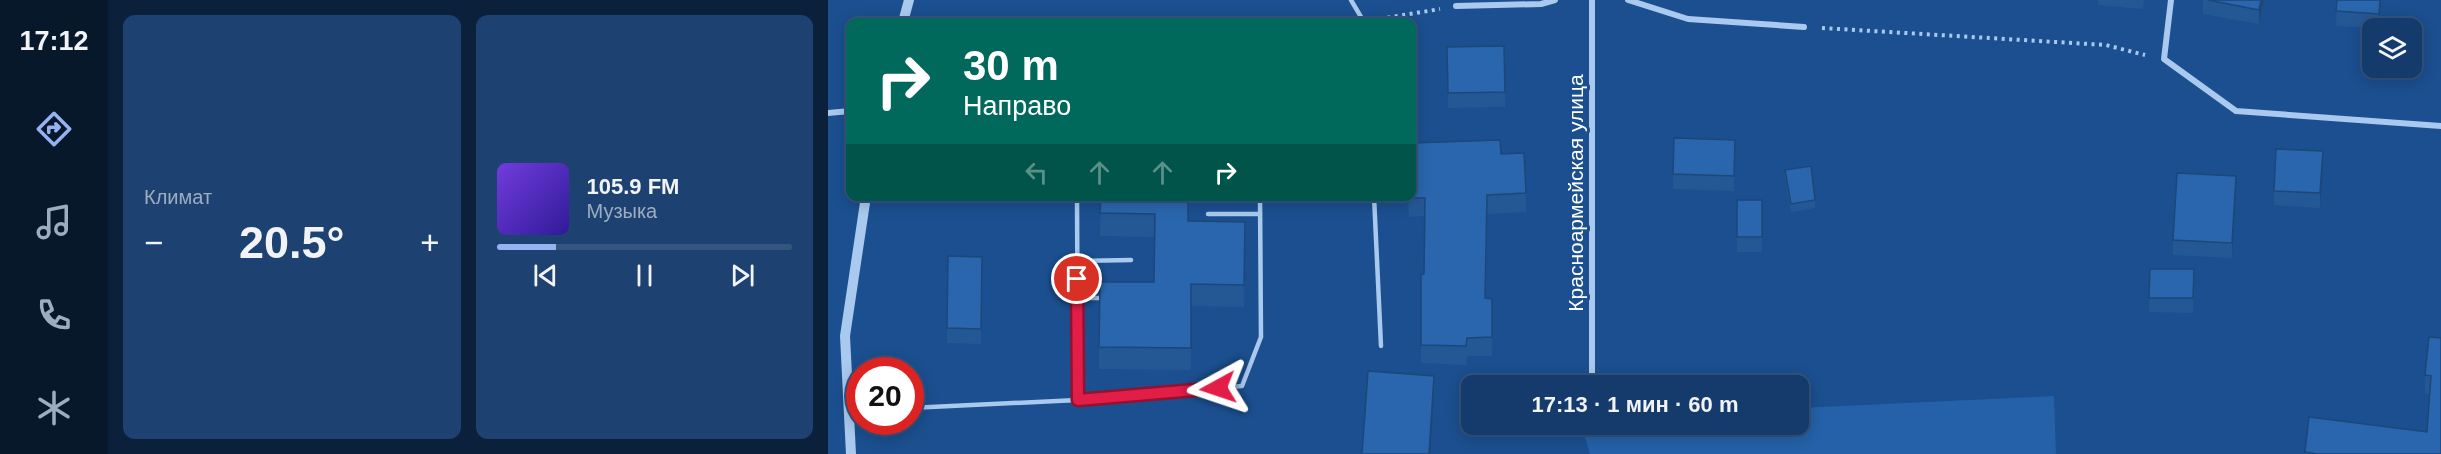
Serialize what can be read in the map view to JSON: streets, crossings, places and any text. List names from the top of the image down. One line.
{"streets":{"street":["Красноармейская улица"]},"page":{"tabs":"17:12","tile":"Климат","turn":["30 m","Направо"],"song":["105.9 FM","Музыка"],"heat":["−","20.5°","+"],"limit":"20","trip":"17:13 · 1 мин · 60 m"}}
